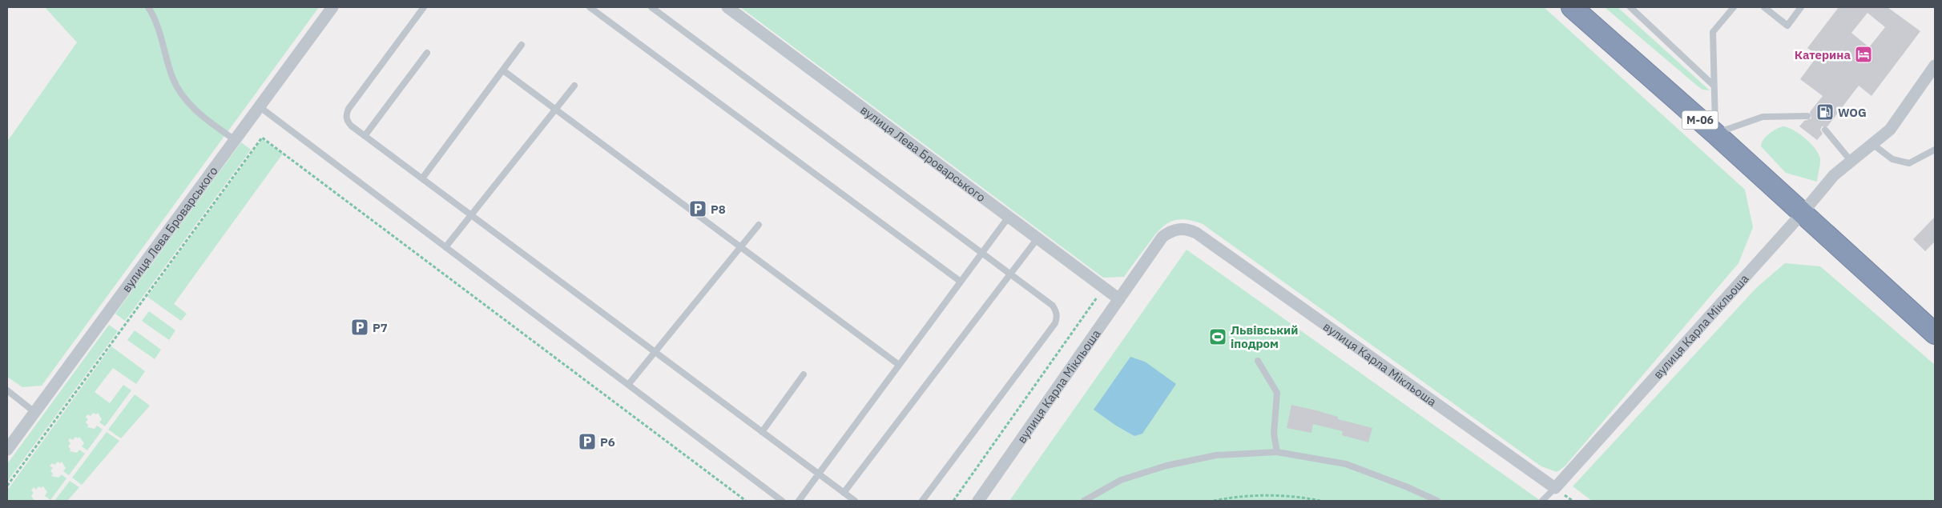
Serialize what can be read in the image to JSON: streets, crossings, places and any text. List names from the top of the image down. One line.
{"streets":{"highway":["М-06"],"street":["вулиця Лева Броварського","вулиця Карла Мікльоша"]},"crossings":[["М-06","вулиця Карла Мікльоша"],["вулиця Лева Броварського","вулиця Карла Мікльоша"]],"places":{"hotel":["Катерина"],"fuel station":["WOG"],"parking":["P8","P7","P6"],"sports":["Львівський іподром"]}}
